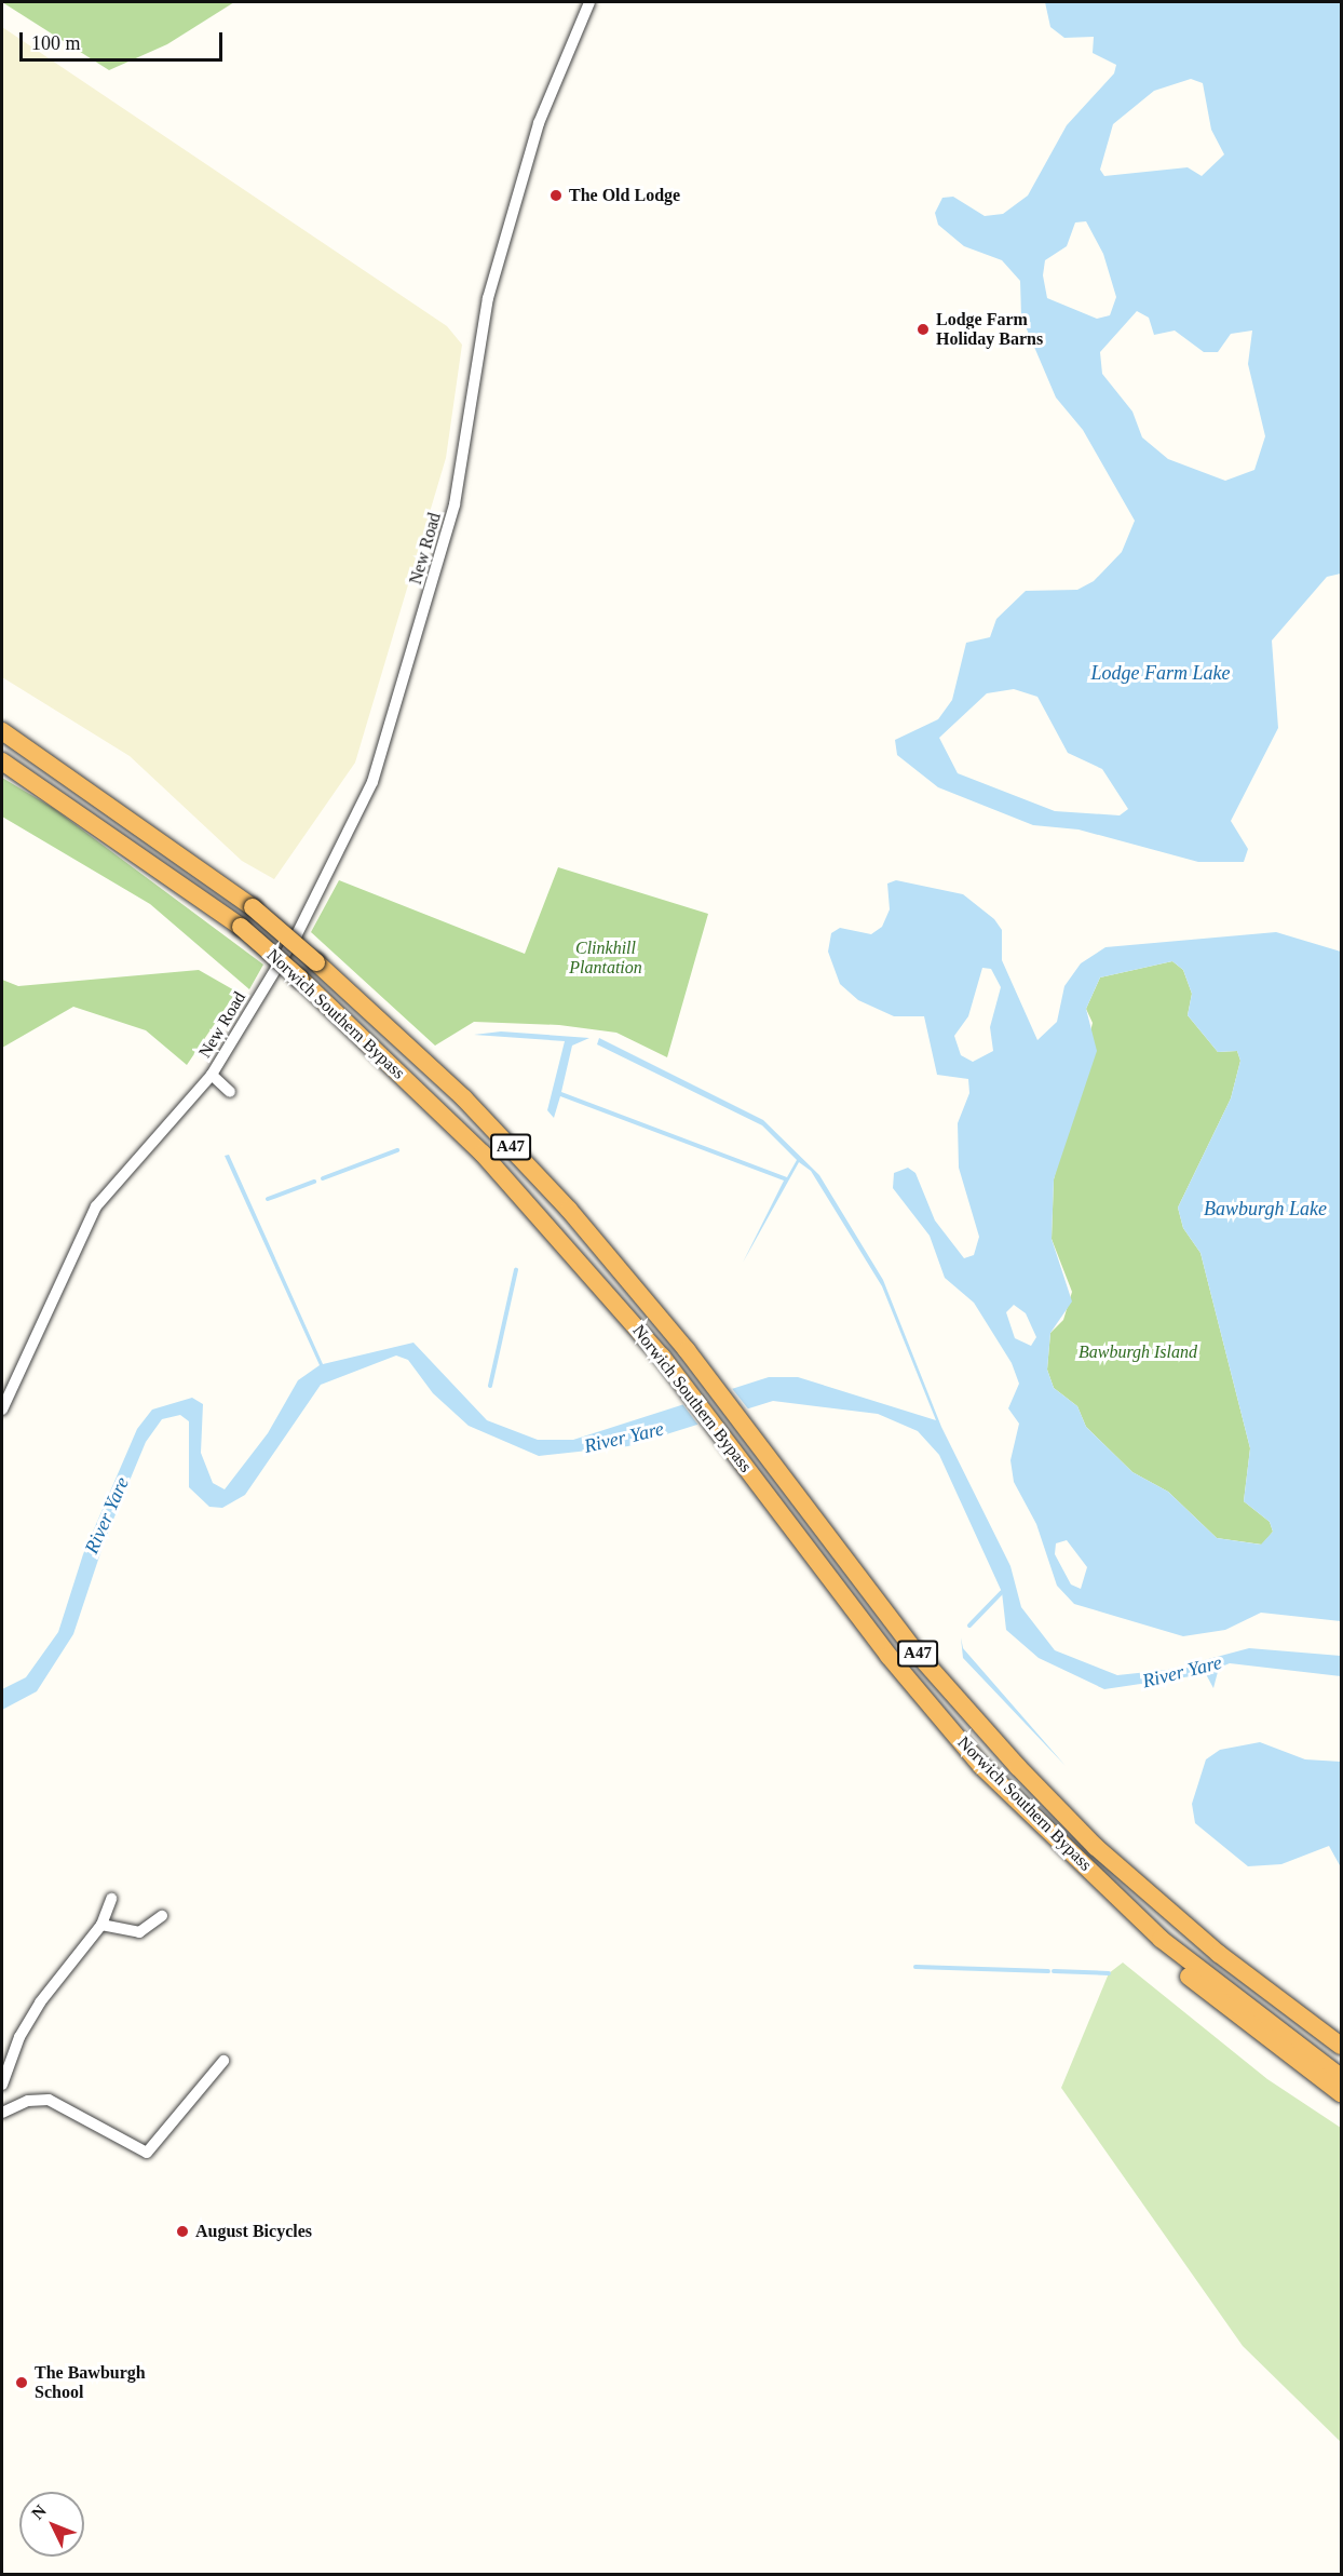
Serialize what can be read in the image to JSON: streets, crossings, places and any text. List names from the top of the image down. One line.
{"streets":{"highway":["Norwich Southern Bypass","A47"],"street":["New Road"]},"crossings":[["Norwich Southern Bypass","A47"]],"water":["Lodge Farm Lake","Bawburgh Lake","River Yare"],"parks":["Clinkhill Plantation","Bawburgh Island"],"places":["The Old Lodge","Lodge Farm Holiday Barns","August Bicycles","The Bawburgh School"],"scale_bar":"100 m","north":"top left"}
